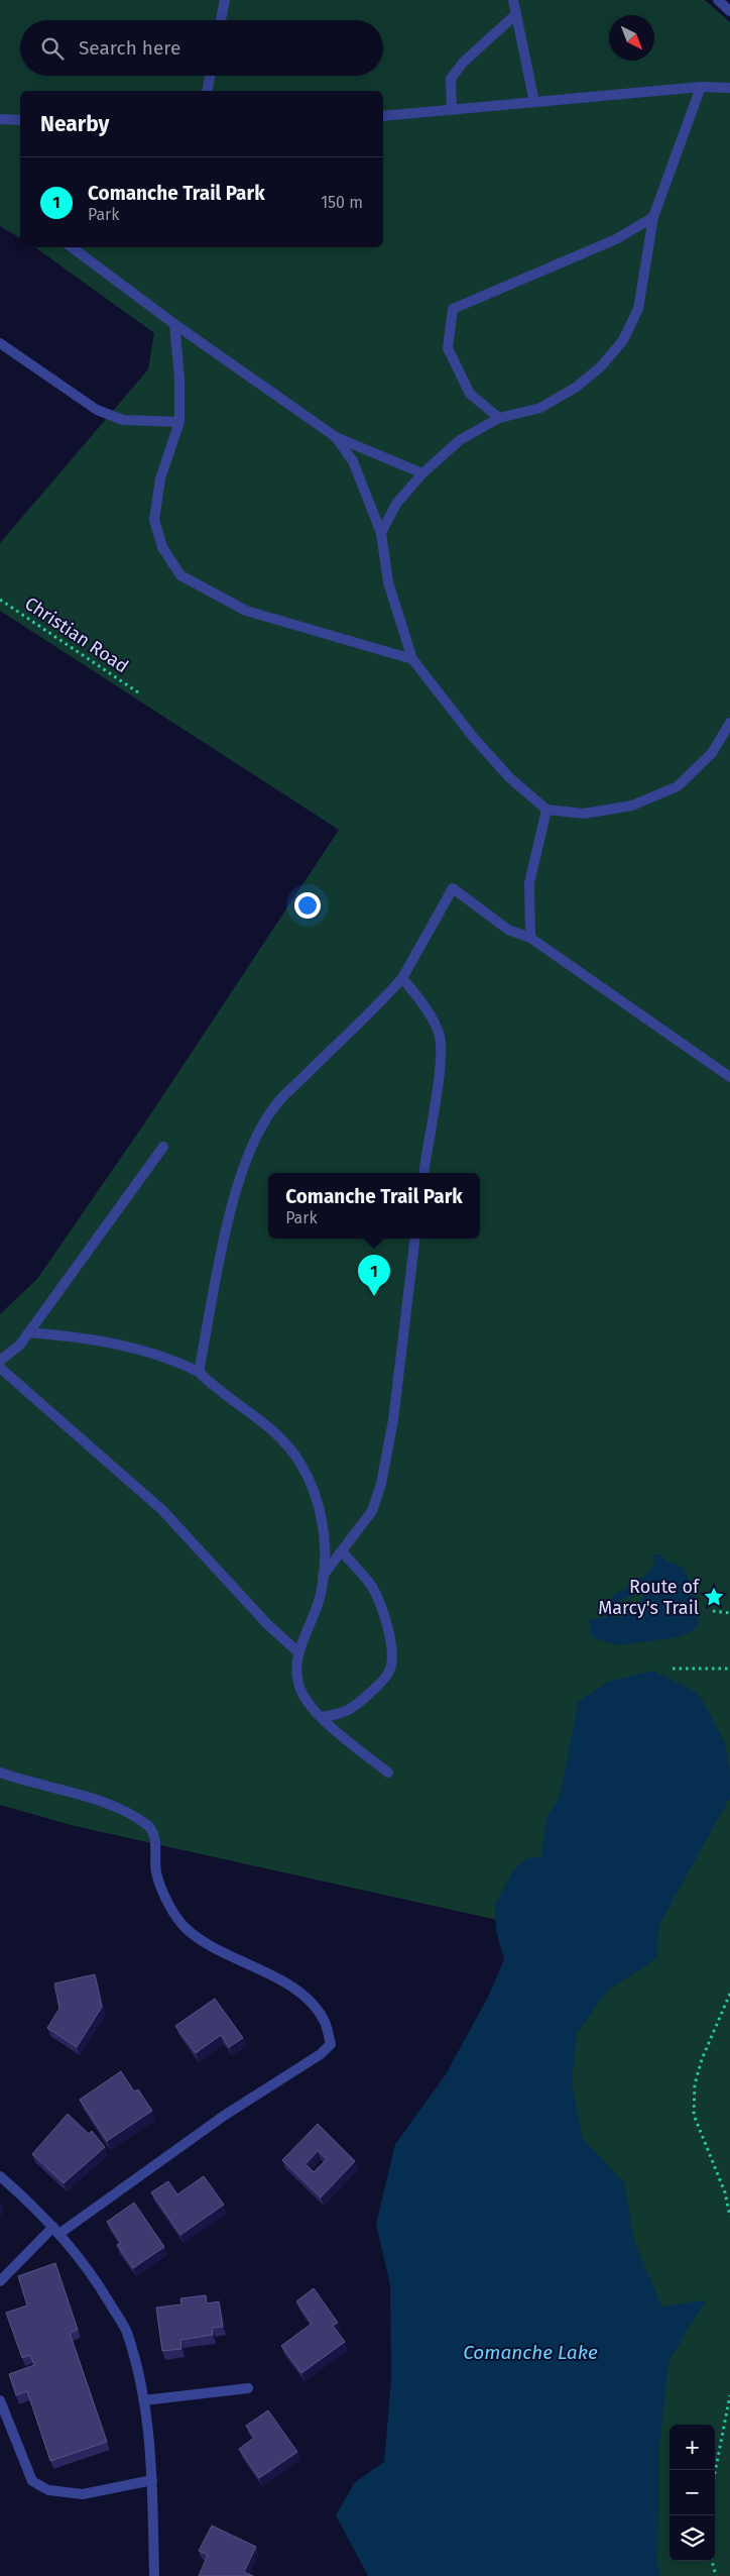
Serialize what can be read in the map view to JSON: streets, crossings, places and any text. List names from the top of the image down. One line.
{"streets":{"path":["Christian Road"]},"water":["Comanche Lake"],"places":{"place":["Route of Marcy's Trail"]},"north":"bottom right","page":{"search":"Search here","heading":"Nearby","list":[{"mark":"1","name":"Comanche Trail Park","note":"Park","value":"150 m"}],"popup":["Comanche Trail Park","Park"],"pins":"1","map_buttons":["+","−"]}}
